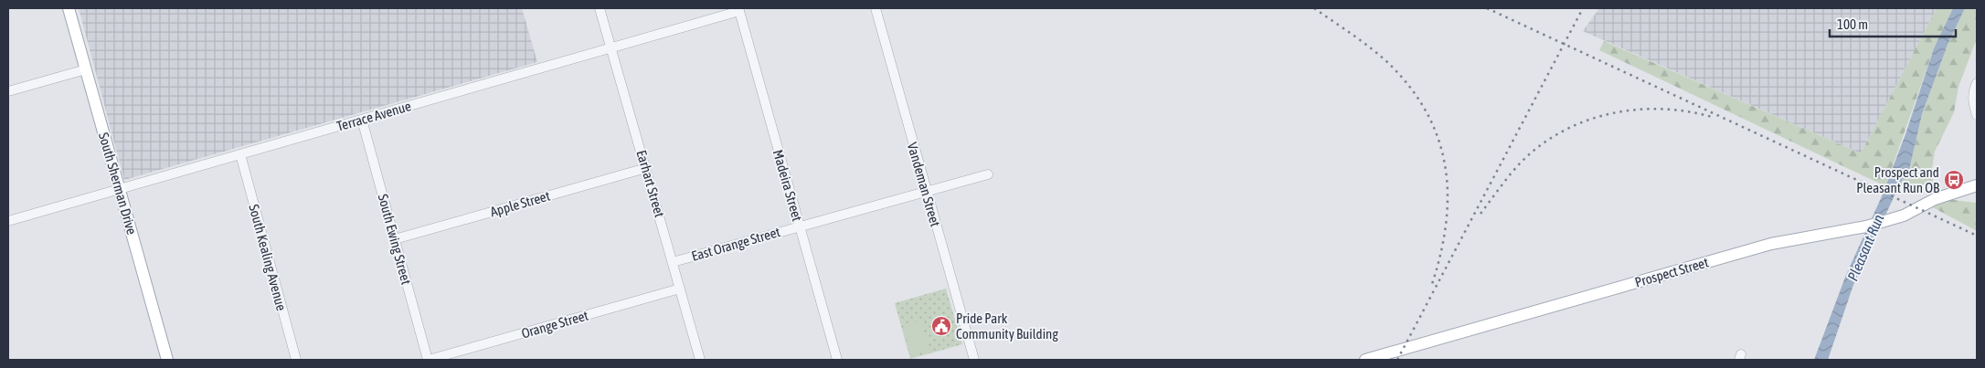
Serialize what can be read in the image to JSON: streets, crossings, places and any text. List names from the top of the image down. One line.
{"streets":{"main road":["South Sherman Drive","Prospect Street"],"street":["Terrace Avenue","Earhart Street","Vandeman Street","Madeira Street","Apple Street","South Ewing Street","East Orange Street","South Kealing Avenue","Orange Street"]},"crossings":[["Terrace Avenue","South Sherman Drive"],["Terrace Avenue","Earhart Street"],["Terrace Avenue","Madeira Street"],["Terrace Avenue","South Ewing Street"],["Terrace Avenue","South Kealing Avenue"],["Earhart Street","Apple Street"],["Earhart Street","East Orange Street"],["Earhart Street","Orange Street"],["Madeira Street","East Orange Street"],["Apple Street","South Ewing Street"],["South Ewing Street","Orange Street"]],"water":["Pleasant Run"],"places":{"bus stop":["Prospect and Pleasant Run OB"],"public building":["Pride Park Community Building"]},"scale_bar":"100 m"}
